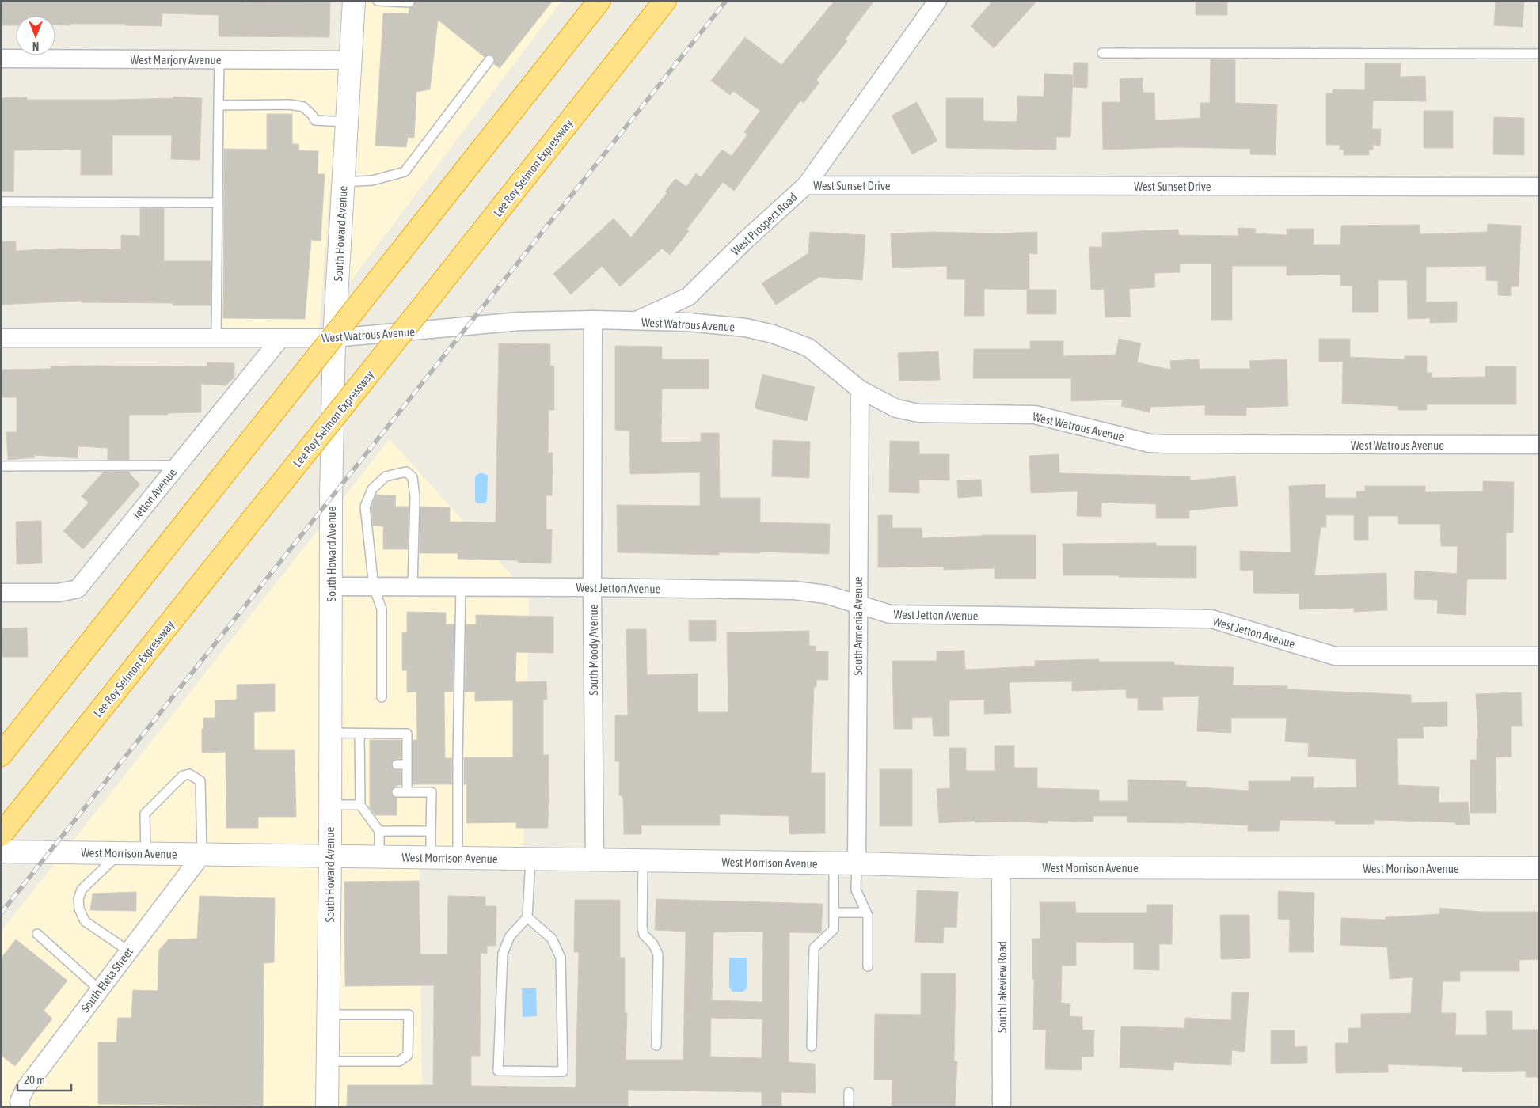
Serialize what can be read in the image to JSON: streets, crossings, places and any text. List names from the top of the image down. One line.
{"streets":{"highway":["Lee Roy Selmon Expressway"],"street":["West Marjory Avenue","West Sunset Drive","West Prospect Road","South Howard Avenue","West Watrous Avenue","Jetton Avenue","West Jetton Avenue","South Armenia Avenue","South Moody Avenue","West Morrison Avenue","South Eleta Street","South Lakeview Road"]},"crossings":[["West Marjory Avenue","South Howard Avenue"],["West Sunset Drive","West Prospect Road"],["West Prospect Road","West Watrous Avenue"],["South Howard Avenue","West Watrous Avenue"],["South Howard Avenue","West Jetton Avenue"],["South Howard Avenue","West Morrison Avenue"],["West Watrous Avenue","Jetton Avenue"],["West Watrous Avenue","South Armenia Avenue"],["West Watrous Avenue","South Moody Avenue"],["West Jetton Avenue","South Armenia Avenue"],["West Jetton Avenue","South Moody Avenue"],["South Armenia Avenue","West Morrison Avenue"],["South Moody Avenue","West Morrison Avenue"],["West Morrison Avenue","South Eleta Street"],["West Morrison Avenue","South Lakeview Road"]],"scale_bar":"20 m","north":"bottom"}
